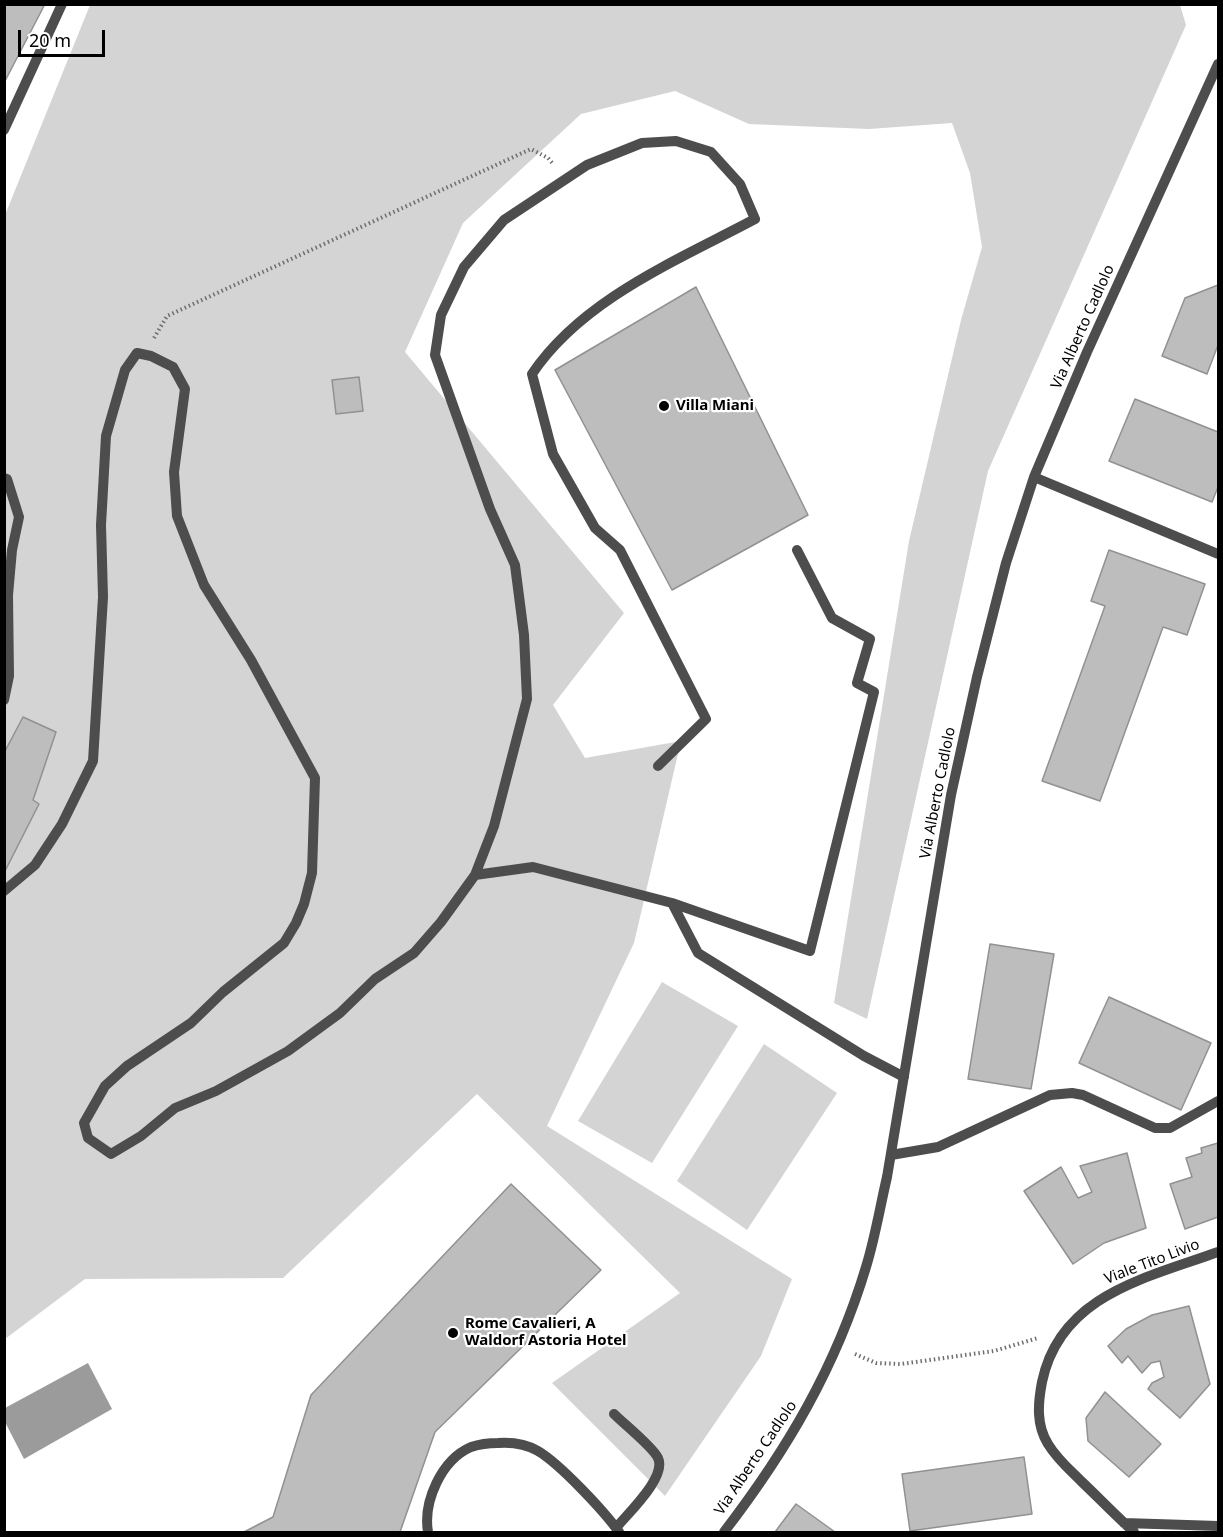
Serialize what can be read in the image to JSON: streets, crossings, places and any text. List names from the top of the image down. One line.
{"streets":{"street":["Via Alberto Cadlolo","Viale Tito Livio"]},"places":["Villa Miani","Rome Cavalieri, A Waldorf Astoria Hotel"],"scale_bar":"20 m"}
